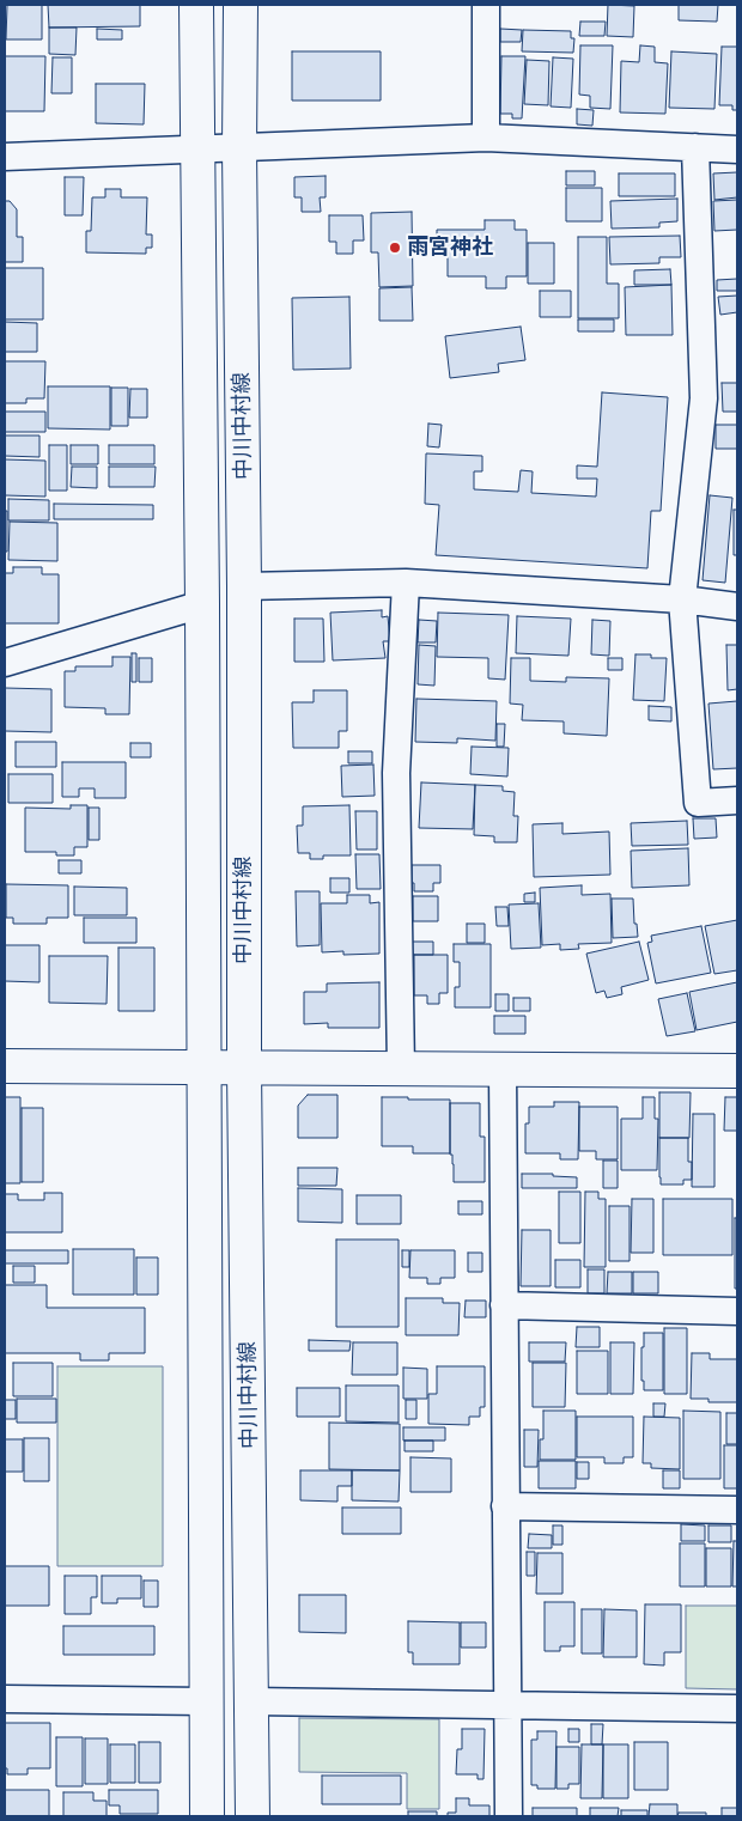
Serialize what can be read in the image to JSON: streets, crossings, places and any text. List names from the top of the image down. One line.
{"streets":{"main road":["中川中村線"]},"places":["雨宮神社"]}
